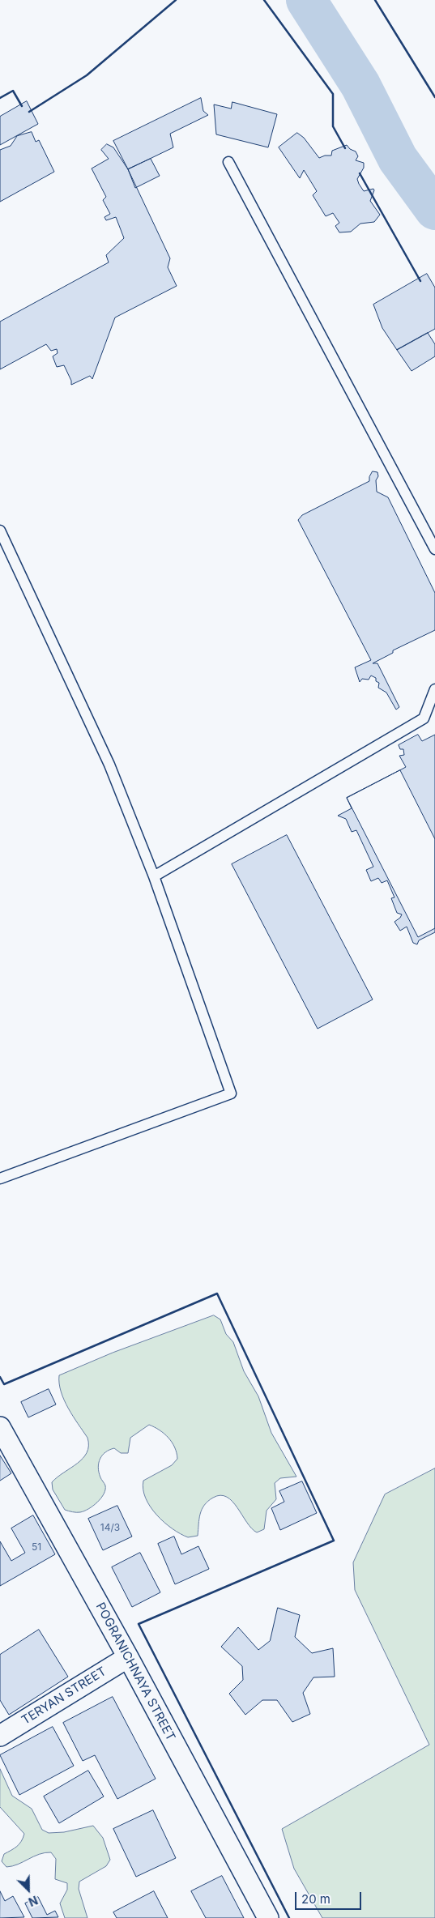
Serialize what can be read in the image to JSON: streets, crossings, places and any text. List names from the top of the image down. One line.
{"streets":{"street":["POGRANICHNAYA STREET","TERYAN STREET"]},"crossings":[["POGRANICHNAYA STREET","TERYAN STREET"]],"house_numbers":["14/3","51"],"scale_bar":"20 m","north":"bottom right"}
